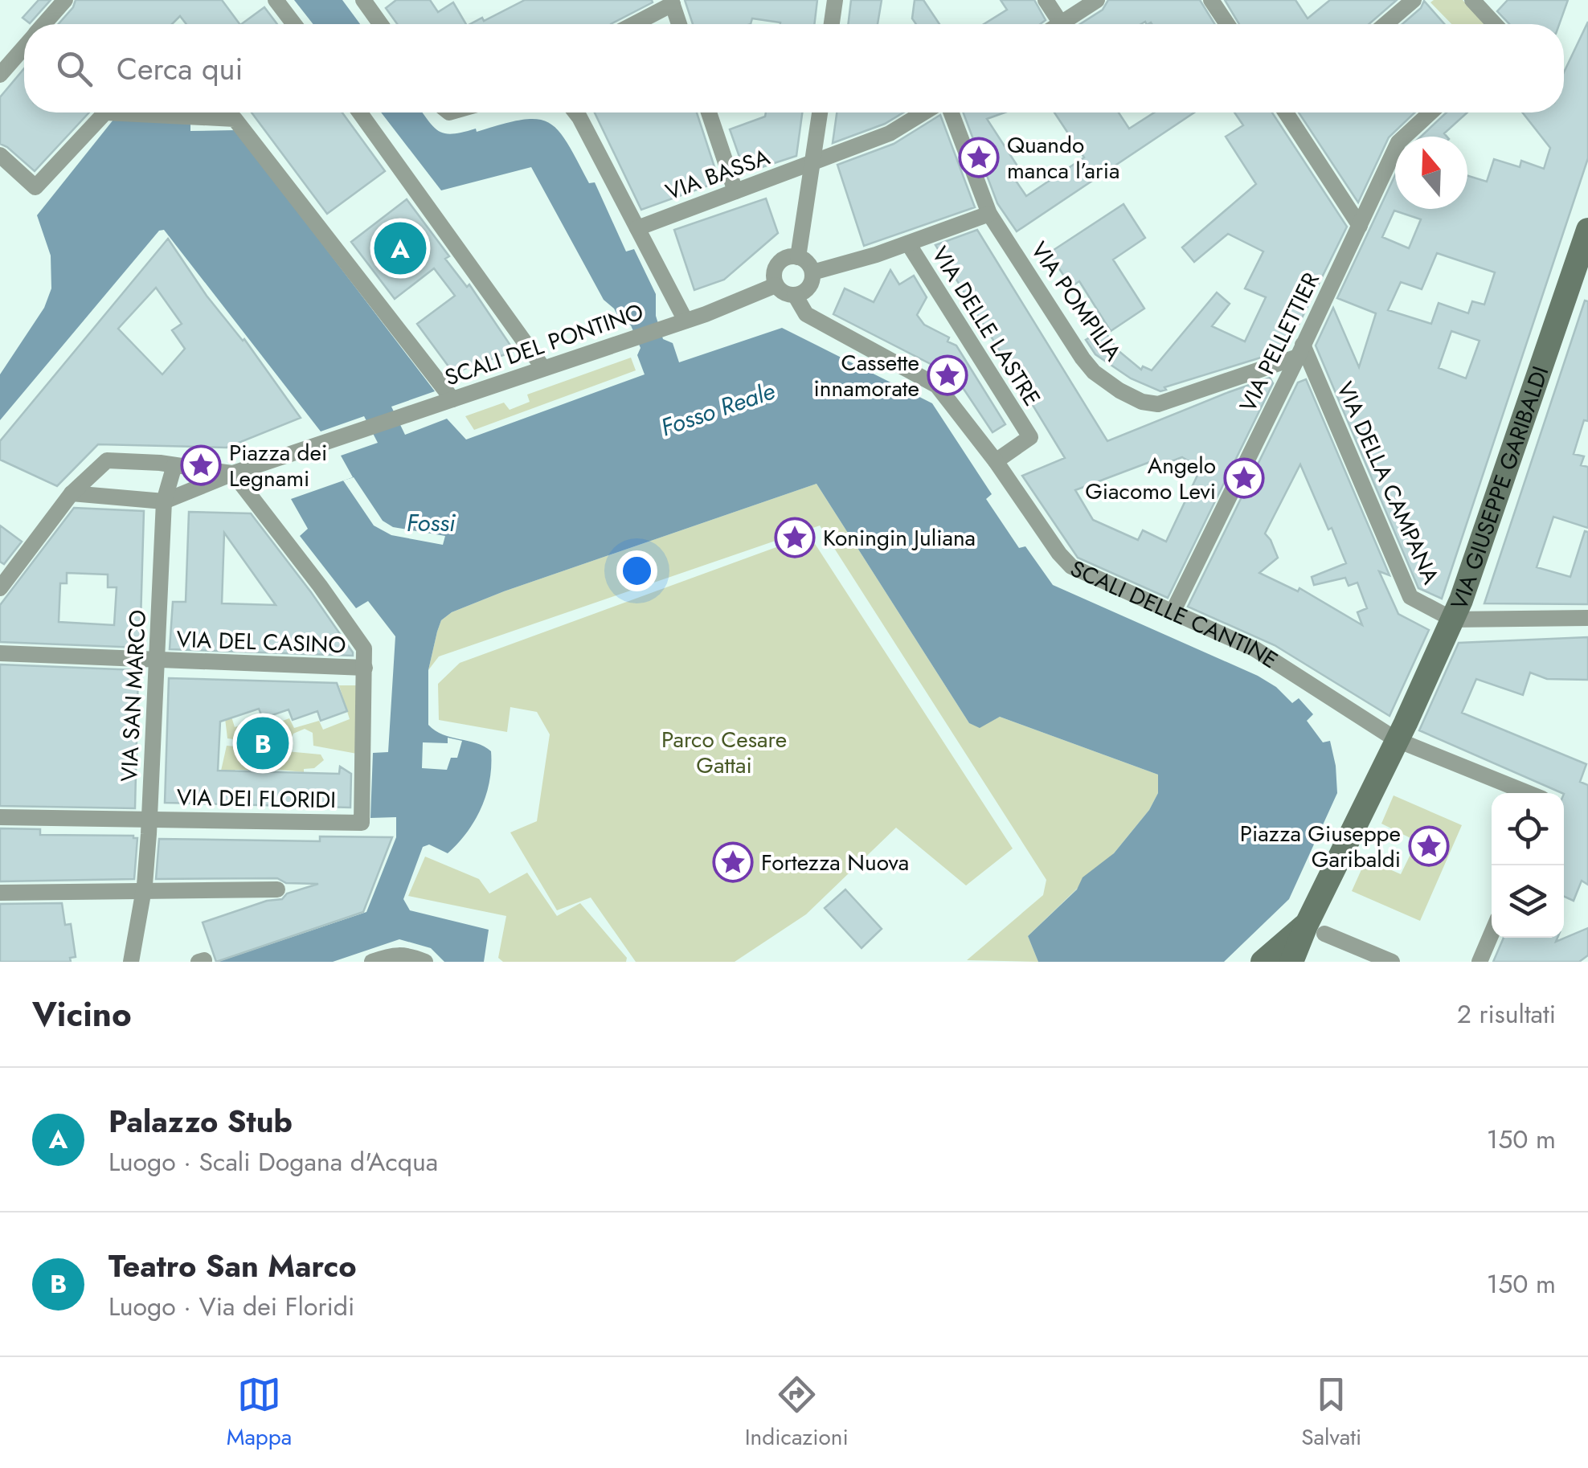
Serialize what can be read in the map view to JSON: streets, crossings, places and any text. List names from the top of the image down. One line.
{"streets":{"street":["VIA BASSA","VIA POMPILIA","VIA DELLE LASTRE","VIA PELLETTIER","SCALI DEL PONTINO","VIA DELLA CAMPANA","VIA GIUSEPPE GARIBALDI","SCALI DELLE CANTINE","VIA DEL CASINO","VIA SAN MARCO","VIA DEI FLORIDI"]},"crossings":[["VIA POMPILIA","VIA DELLE LASTRE"],["VIA POMPILIA","VIA PELLETTIER"],["VIA POMPILIA","VIA DELLA CAMPANA"],["VIA DELLE LASTRE","SCALI DEL PONTINO"],["VIA DELLE LASTRE","SCALI DELLE CANTINE"],["VIA PELLETTIER","VIA DELLA CAMPANA"],["VIA PELLETTIER","SCALI DELLE CANTINE"],["SCALI DEL PONTINO","SCALI DELLE CANTINE"],["VIA DELLA CAMPANA","VIA GIUSEPPE GARIBALDI"],["VIA GIUSEPPE GARIBALDI","SCALI DELLE CANTINE"],["VIA DEL CASINO","VIA SAN MARCO"],["VIA DEL CASINO","VIA DEI FLORIDI"],["VIA SAN MARCO","VIA DEI FLORIDI"]],"water":["Fosso Reale","Fossi"],"parks":["Parco Cesare Gattai"],"places":{"place":["Quando manca l’aria","Cassette innamorate","Piazza dei Legnami","Angelo Giacomo Levi","Koningin Juliana","Piazza Giuseppe Garibaldi","Fortezza Nuova"]},"north":"top","page":{"search":"Cerca qui","pins":["A","B"],"heading":["Vicino","2 risultati"],"list":[{"mark":"A","name":"Palazzo Stub","note":"Luogo · Scali Dogana d'Acqua","value":"150 m"},{"mark":"B","name":"Teatro San Marco","note":"Luogo · Via dei Floridi","value":"150 m"}],"nav":["Mappa","Indicazioni","Salvati"]}}
